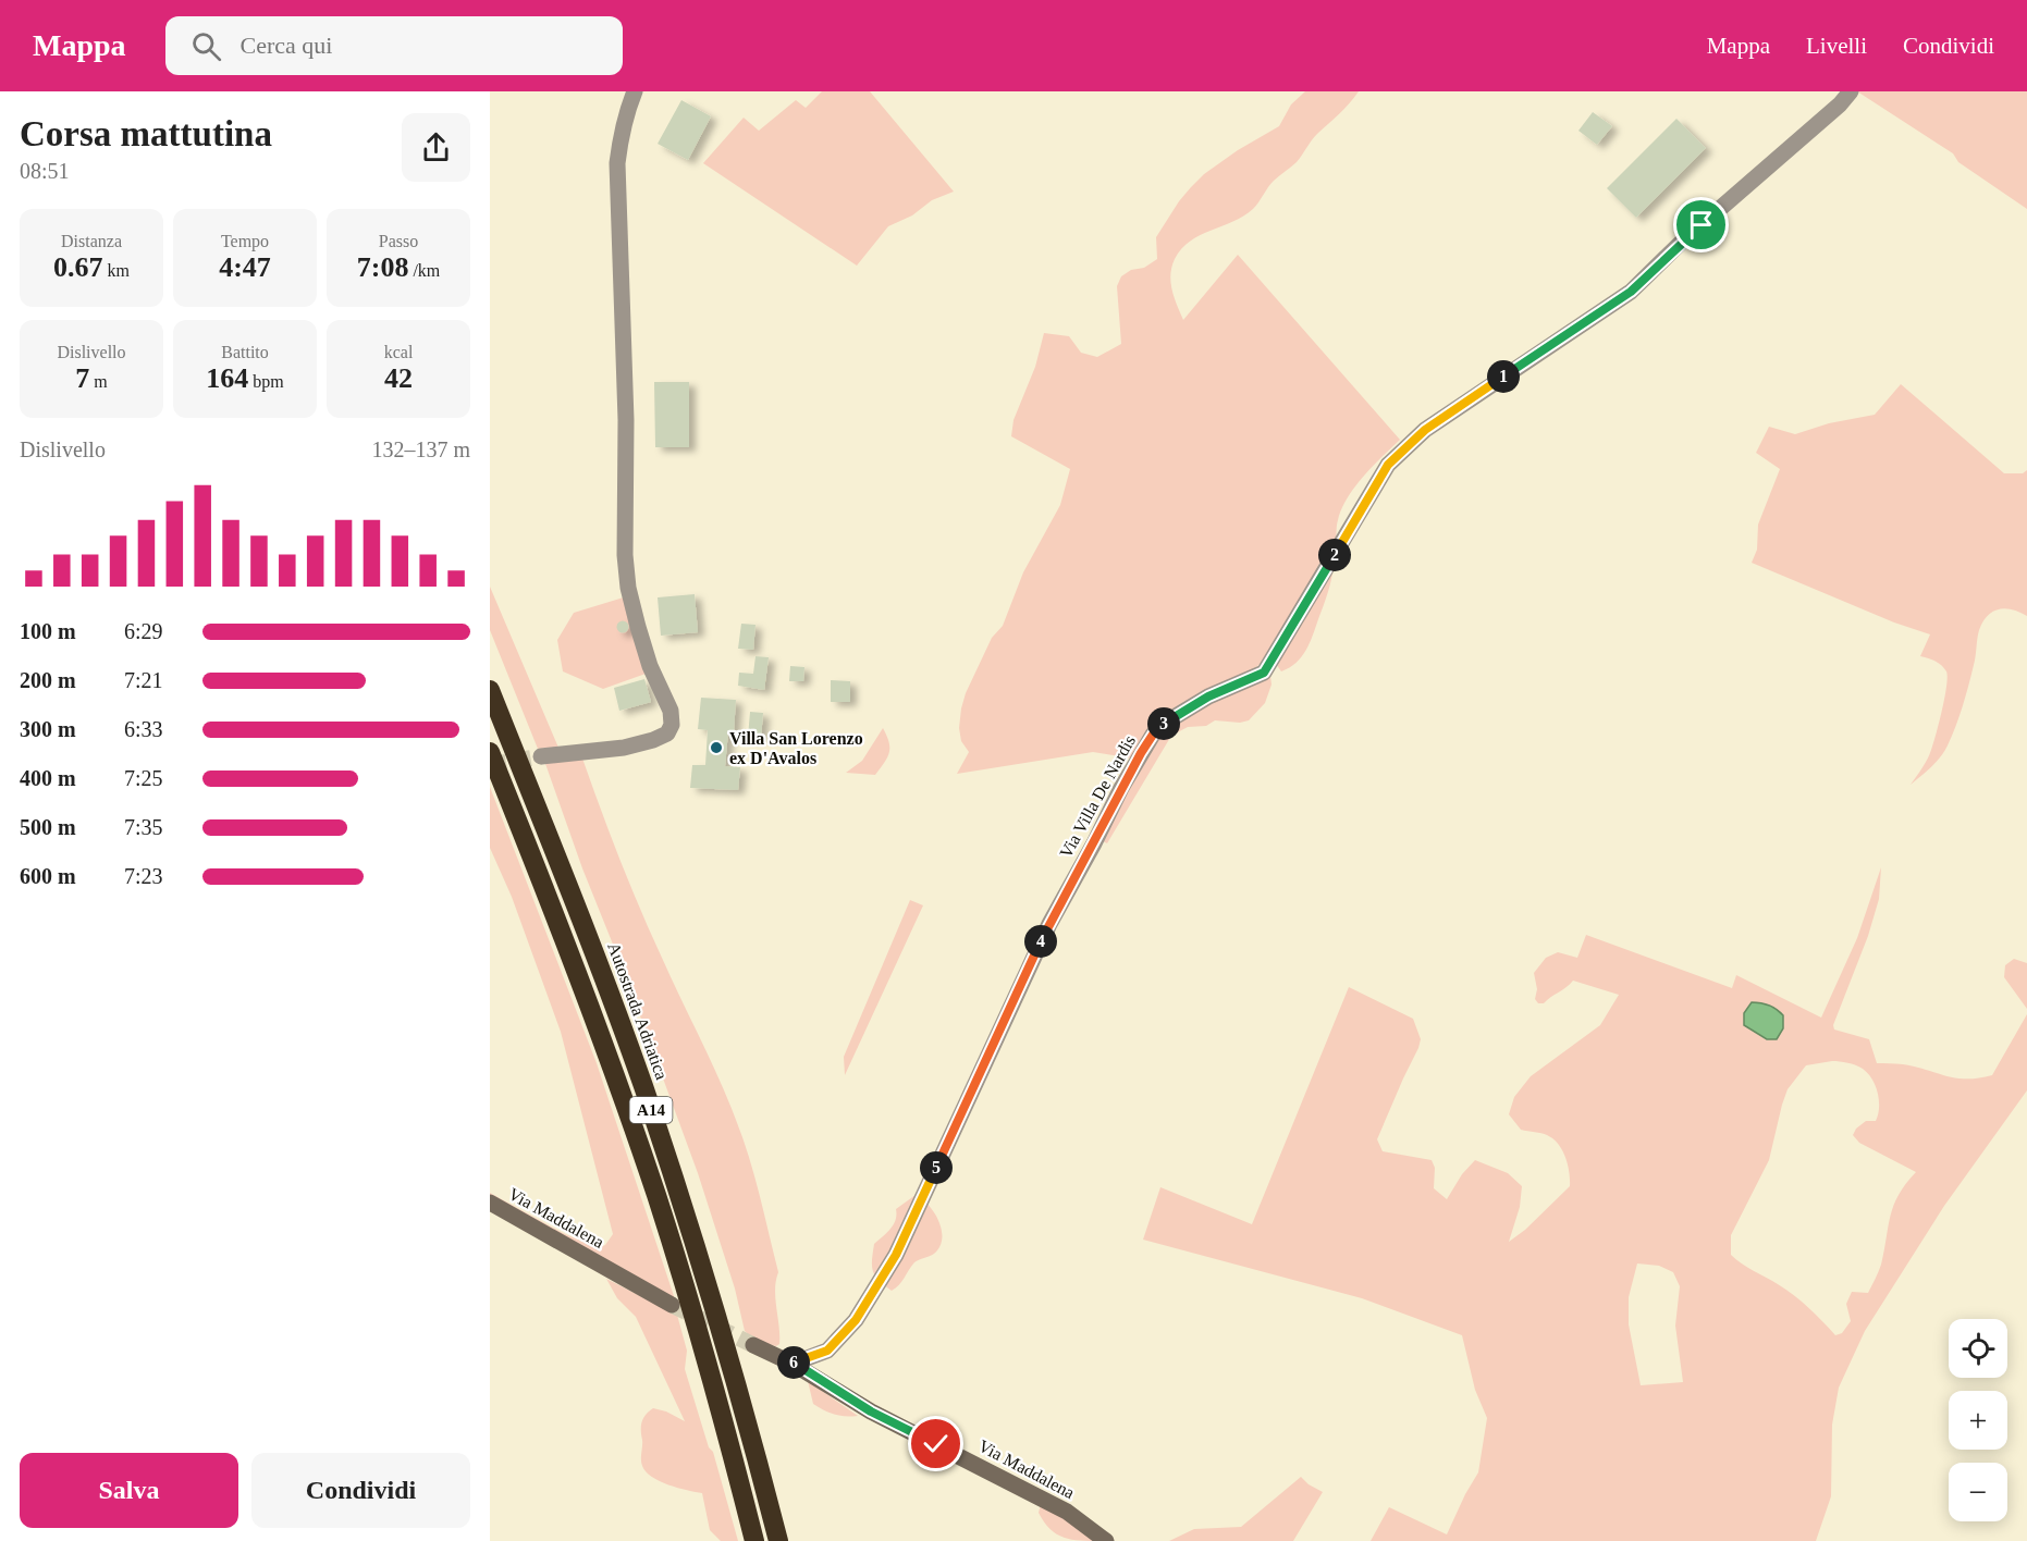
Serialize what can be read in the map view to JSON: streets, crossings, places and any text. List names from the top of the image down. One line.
{"streets":{"highway":["Autostrada Adriatica","A14"],"street":["Via Villa De Nardis","Via Maddalena"]},"crossings":[["Via Villa De Nardis","Via Maddalena"]],"places":["Villa San Lorenzo ex D'Avalos"],"page":{"header":"Mappa","search":"Cerca qui","nav":["Mappa","Livelli","Condividi"],"heading":["Corsa mattutina","08:51"],"stats":[["Distanza","0.67 km"],["Tempo","4:47"],["Passo","7:08 /km"],["Dislivello","7 m"],["Battito","164 bpm"],["kcal","42"]],"pins":["1","2","3","4","5","6"],"chart":["Dislivello","132–137 m"],"list":[{"name":"100 m","note":"6:29"},{"name":"200 m","note":"7:21"},{"name":"300 m","note":"6:33"},{"name":"400 m","note":"7:25"},{"name":"500 m","note":"7:35"},{"name":"600 m","note":"7:23"}],"map_buttons":["+","−"],"buttons":["Salva","Condividi"]}}
